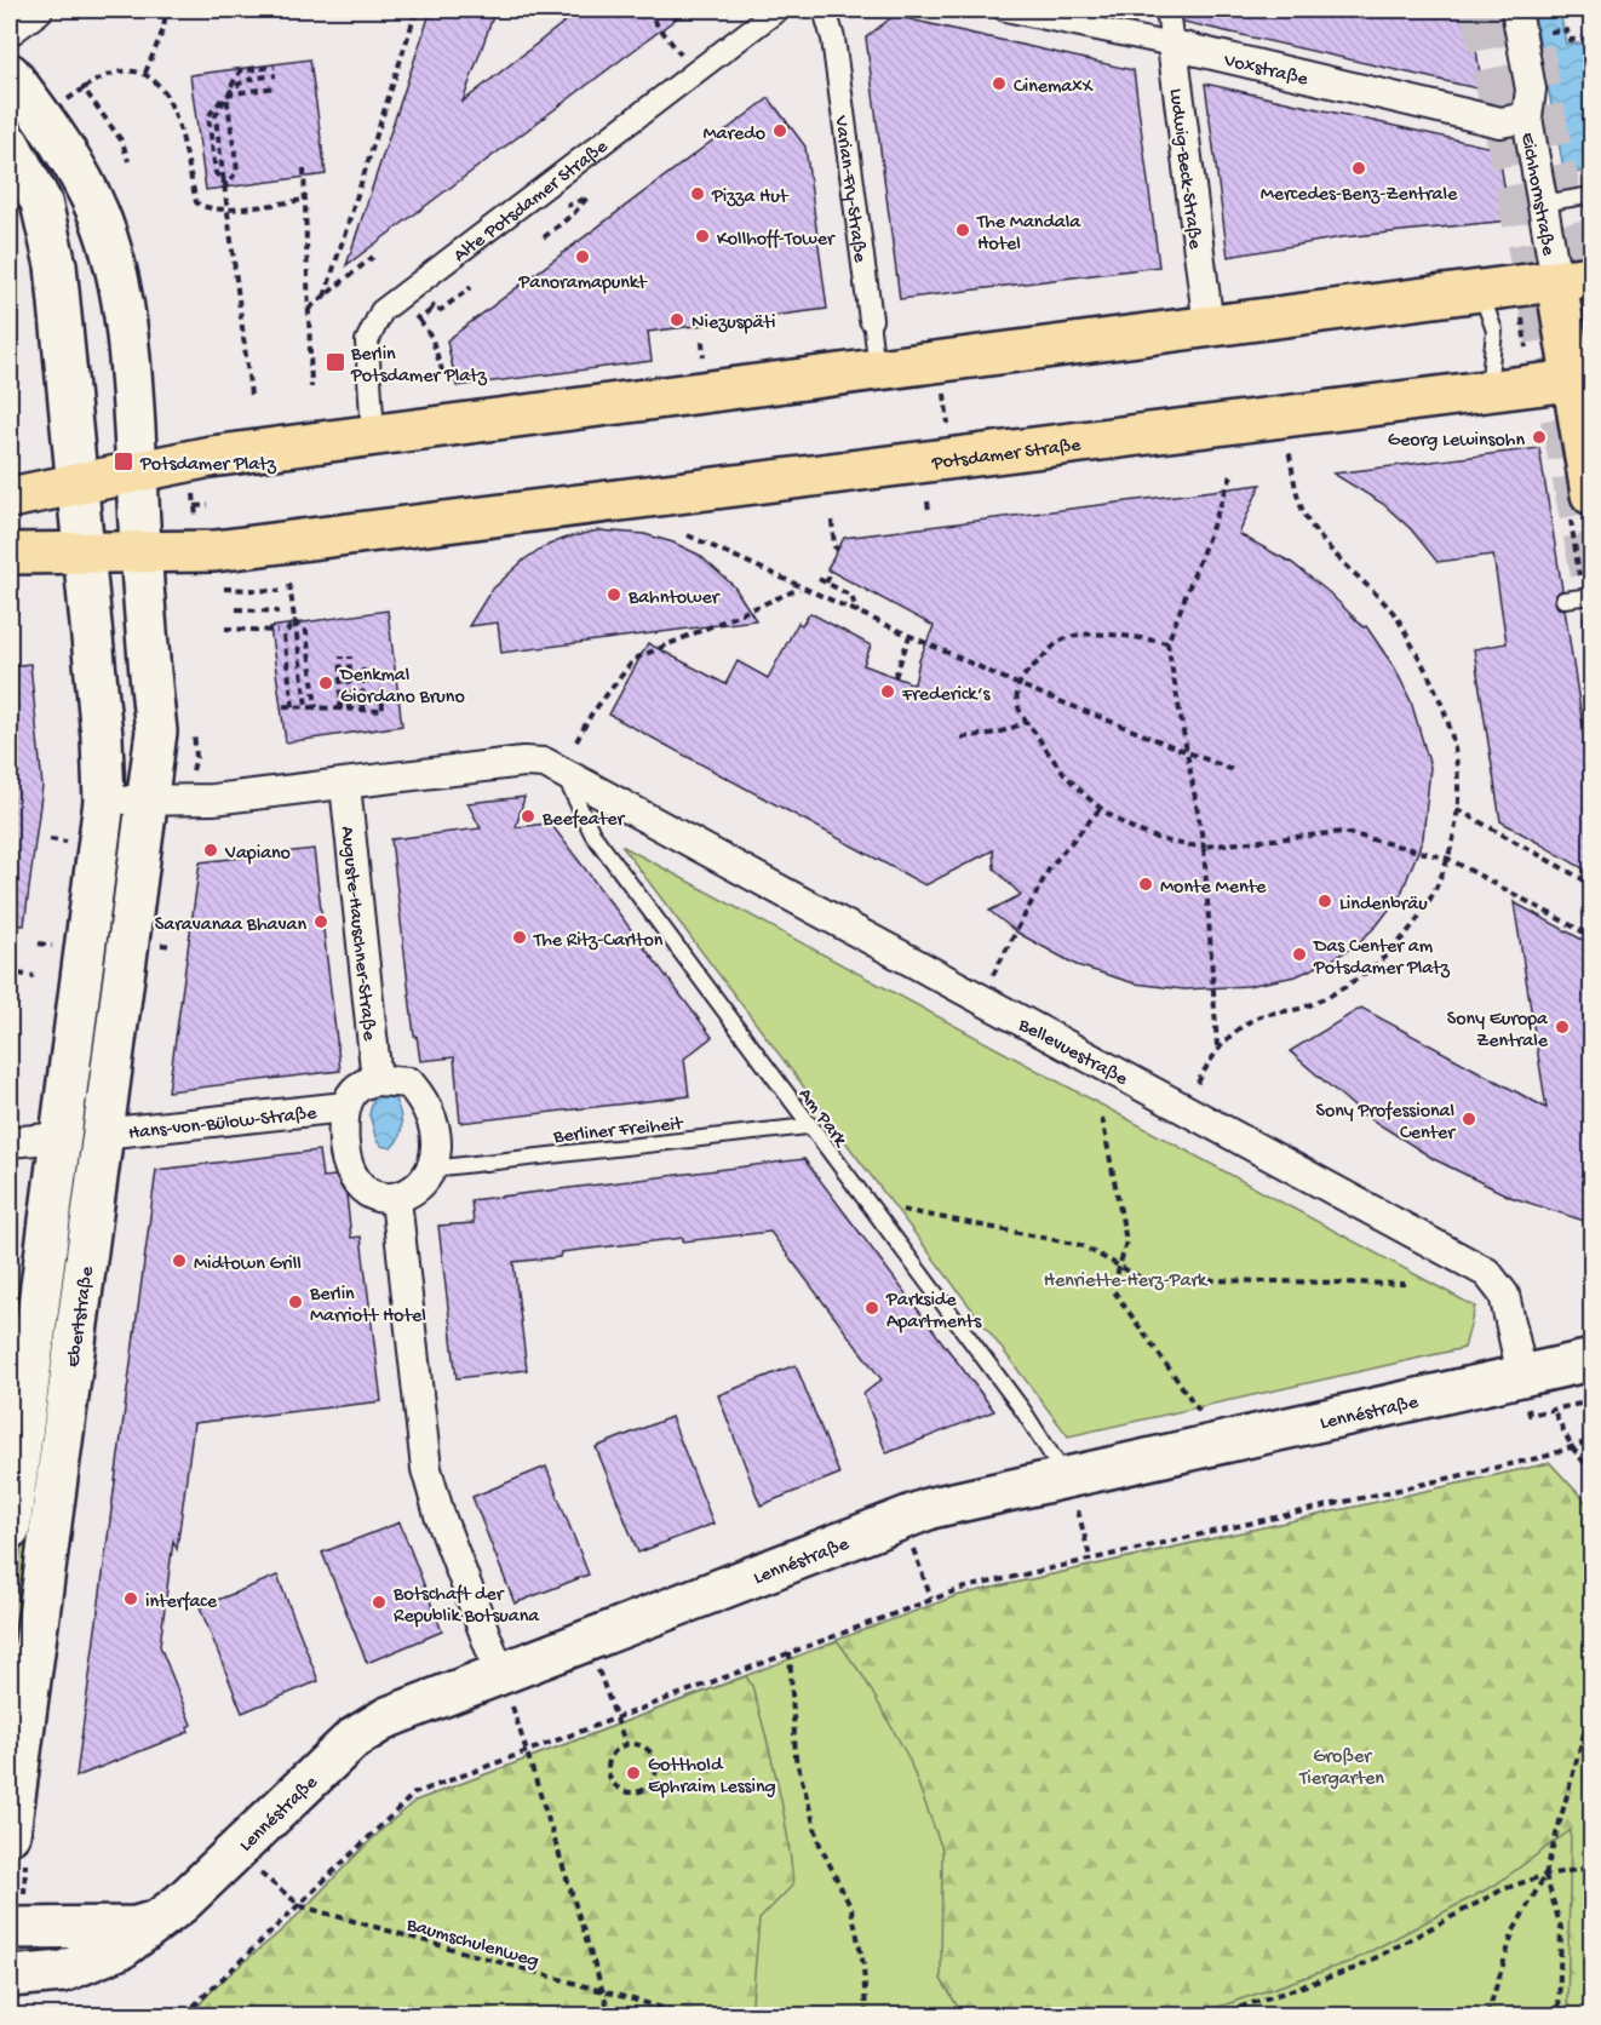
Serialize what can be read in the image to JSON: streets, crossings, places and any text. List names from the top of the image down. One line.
{"streets":{"main road":["Eichhornstraße","Potsdamer Straße","Ebertstraße","Lennéstraße"],"street":["Voxstraße","Ludwig-Beck-Straße","Varian-Fry-Straße","Alte Potsdamer Straße","Auguste-Hauschner-Straße","Bellevuestraße","Hans-von-Bülow-Straße"],"lane":["Am Park","Berliner Freiheit"],"path":["Baumschulenweg"]},"crossings":[["Voxstraße","Ludwig-Beck-Straße"],["Voxstraße","Eichhornstraße"],["Eichhornstraße","Potsdamer Straße"],["Auguste-Hauschner-Straße","Hans-von-Bülow-Straße"],["Auguste-Hauschner-Straße","Berliner Freiheit"],["Bellevuestraße","Am Park"],["Bellevuestraße","Lennéstraße"],["Am Park","Berliner Freiheit"],["Am Park","Lennéstraße"],["Hans-von-Bülow-Straße","Berliner Freiheit"],["Hans-von-Bülow-Straße","Ebertstraße"]],"parks":["Henriette-Herz-Park","Großer Tiergarten"],"places":{"other":["CinemaxX","Maredo","Mercedes-Benz-Zentrale","Pizza Hut","The Mandala Hotel","Kollhoff-Tower","Panoramapunkt","Niezuspäti","Georg Lewinsohn","Bahntower","Denkmal Giordano Bruno","Frederick‘s","Beefeater","Vapiano","Monte Mente","Lindenbräu","Saravanaa Bhavan","The Ritz-Carlton","Das Center am Potsdamer Platz","Sony Europa Zentrale","Sony Professional Center","Midtown Grill","Berlin Marriott Hotel","Parkside Apartments","interface","Botschaft der Republik Botsuana","Gotthold Ephraim Lessing"],"transit":["Berlin Potsdamer Platz","Potsdamer Platz"]}}
